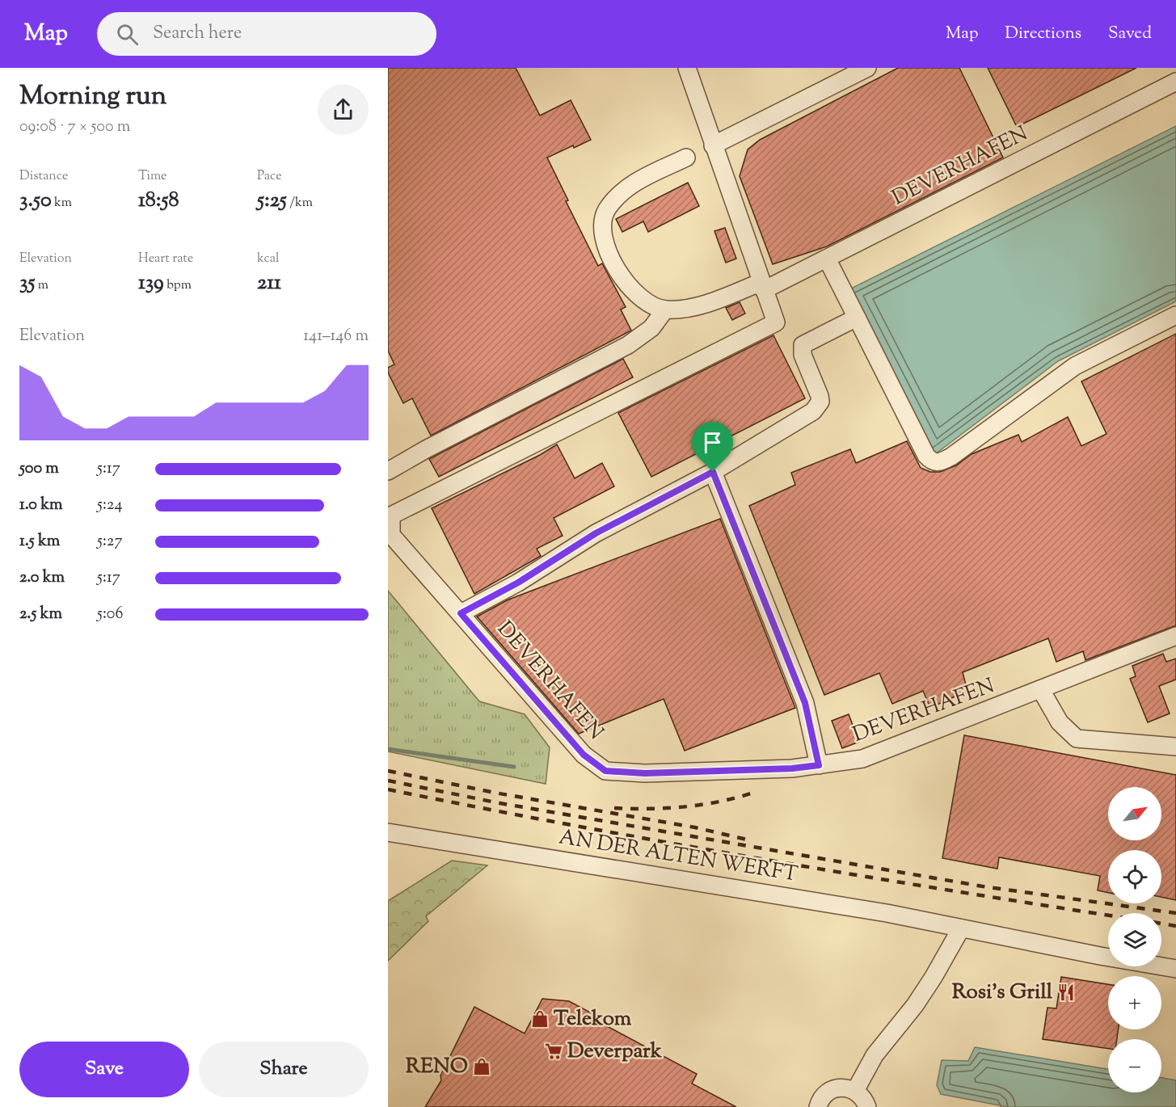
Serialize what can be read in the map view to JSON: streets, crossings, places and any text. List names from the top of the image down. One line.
{"streets":{"street":["DEVERHAFEN","AN DER ALTEN WERFT"]},"places":{"restaurant":["Rosi's Grill"],"shop":["Telekom","RENO"],"supermarket":["Deverpark"]},"north":"top right","page":{"header":"Map","search":"Search here","nav":["Map","Directions","Saved"],"heading":["Morning run","09:08 · 7 × 500 m"],"stats":[["Distance","3.50 km"],["Time","18:58"],["Pace","5:25 /km"],["Elevation","35 m"],["Heart rate","139 bpm"],["kcal","211"]],"chart":["Elevation","141–146 m"],"list":[{"name":"500 m","note":"5:17"},{"name":"1.0 km","note":"5:24"},{"name":"1.5 km","note":"5:27"},{"name":"2.0 km","note":"5:17"},{"name":"2.5 km","note":"5:06"}],"map_buttons":["+","−"],"buttons":["Save","Share"]}}
